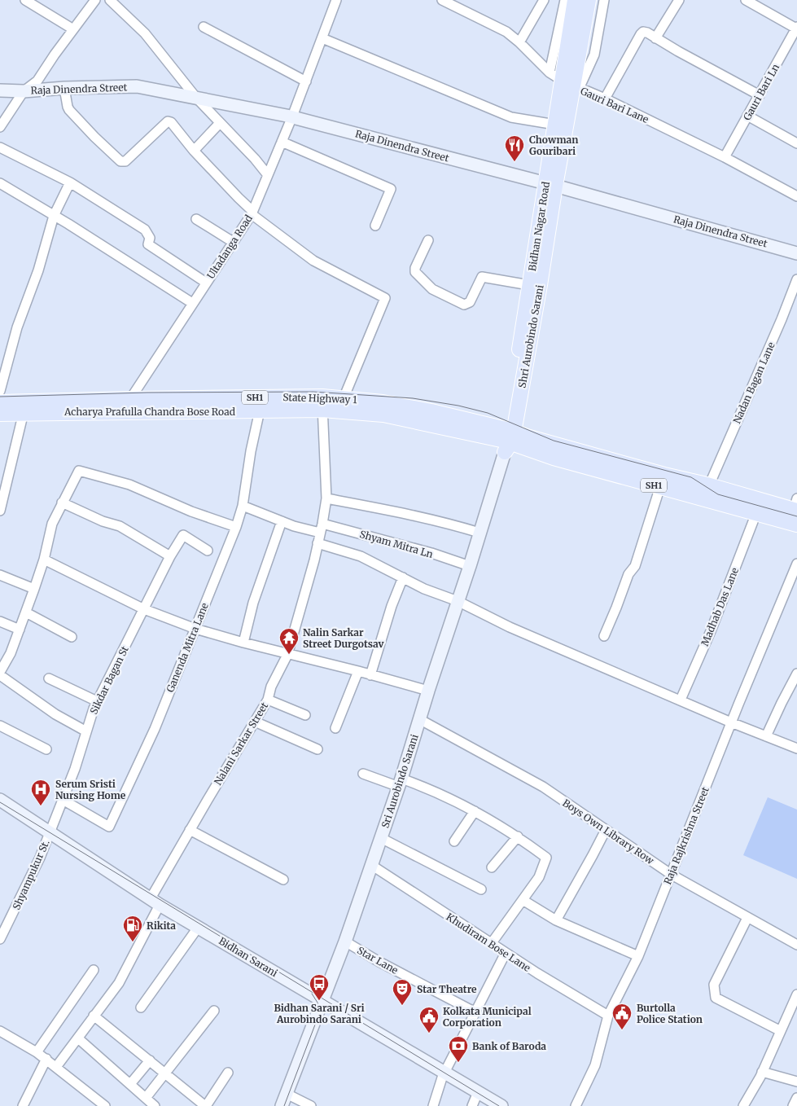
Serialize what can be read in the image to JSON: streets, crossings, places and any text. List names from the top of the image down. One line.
{"streets":{"main road":["Raja Dinendra Street","Bidhan Nagar Road","Shri Aurobindo Sarani","SH1","State Highway 1","Acharya Prafulla Chandra Bose Road","Sri Aurobindo Sarani","Bidhan Sarani"],"street":["Gauri Bari Ln","Gauri Bari Lane","Ultadanga Road","Nadan Bagan Lane","Shyam Mitra Ln","Madhab Das Lane","Ganenda Mitra Lane","Sikdar Bagan St","Nalani Sarkar Street","Boys Own Library Row","Raja Rajkrishna Street","Shyampukur St.","Khudiram Bose Lane","Star Lane"]},"crossings":[["Raja Dinendra Street","Bidhan Nagar Road"],["Raja Dinendra Street","Ultadanga Road"],["Raja Dinendra Street","Shri Aurobindo Sarani"],["Gauri Bari Ln","Gauri Bari Lane"],["Gauri Bari Lane","Bidhan Nagar Road"],["Gauri Bari Lane","Shri Aurobindo Sarani"],["Bidhan Nagar Road","Shri Aurobindo Sarani"],["Bidhan Nagar Road","State Highway 1"],["Bidhan Nagar Road","Acharya Prafulla Chandra Bose Road"],["Bidhan Nagar Road","Sri Aurobindo Sarani"],["Ultadanga Road","State Highway 1"],["Ultadanga Road","Acharya Prafulla Chandra Bose Road"],["Shri Aurobindo Sarani","State Highway 1"],["Shri Aurobindo Sarani","Acharya Prafulla Chandra Bose Road"],["Shri Aurobindo Sarani","Sri Aurobindo Sarani"],["Nadan Bagan Lane","Acharya Prafulla Chandra Bose Road"],["State Highway 1","Acharya Prafulla Chandra Bose Road"],["State Highway 1","Nalani Sarkar Street"],["State Highway 1","Sri Aurobindo Sarani"],["Acharya Prafulla Chandra Bose Road","Madhab Das Lane"],["Acharya Prafulla Chandra Bose Road","Ganenda Mitra Lane"],["Acharya Prafulla Chandra Bose Road","Nalani Sarkar Street"],["Acharya Prafulla Chandra Bose Road","Sri Aurobindo Sarani"],["Shyam Mitra Ln","Ganenda Mitra Lane"],["Shyam Mitra Ln","Nalani Sarkar Street"],["Shyam Mitra Ln","Sri Aurobindo Sarani"],["Ganenda Mitra Lane","Sikdar Bagan St"],["Sikdar Bagan St","Shyampukur St."],["Sikdar Bagan St","Bidhan Sarani"],["Nalani Sarkar Street","Bidhan Sarani"],["Sri Aurobindo Sarani","Boys Own Library Row"],["Sri Aurobindo Sarani","Khudiram Bose Lane"],["Sri Aurobindo Sarani","Bidhan Sarani"],["Sri Aurobindo Sarani","Star Lane"],["Boys Own Library Row","Raja Rajkrishna Street"],["Raja Rajkrishna Street","Khudiram Bose Lane"],["Shyampukur St.","Bidhan Sarani"]],"places":{"restaurant":["Chowman Gouribari"],"temple":["Nalin Sarkar Street Durgotsav"],"hospital":["Serum Sristi Nursing Home"],"fuel station":["Rikita"],"bus stop":["Bidhan Sarani / Sri Aurobindo Sarani"],"theatre":["Star Theatre"],"public building":["Burtolla Police Station","Kolkata Municipal Corporation"],"bank":["Bank of Baroda"]}}
